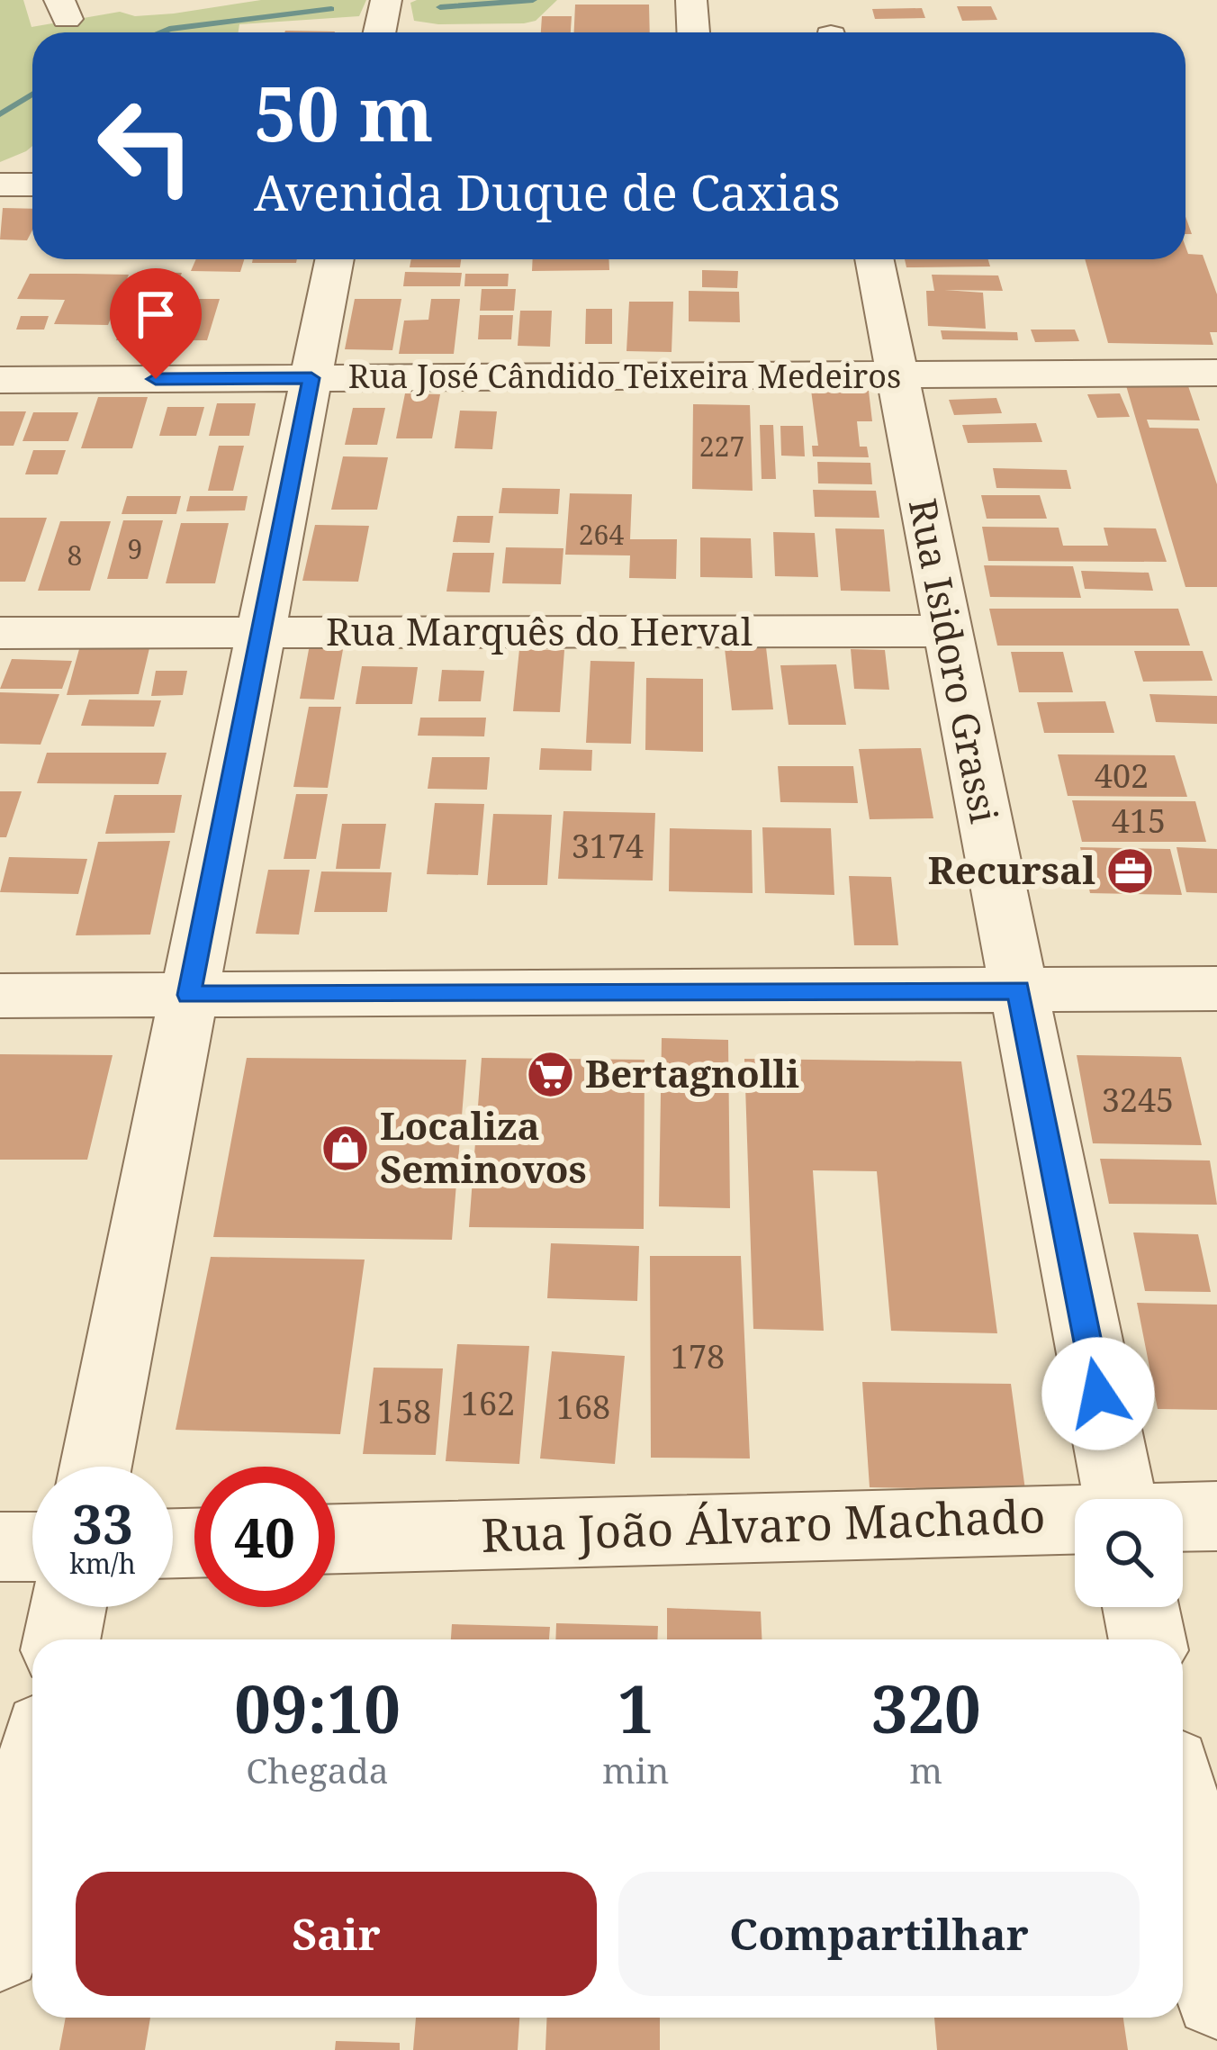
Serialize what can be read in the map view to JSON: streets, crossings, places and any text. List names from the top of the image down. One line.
{"streets":{"street":["Rua José Cândido Teixeira Medeiros","Rua Marquês do Herval","Rua Isidoro Grassi","Rua João Álvaro Machado"]},"crossings":[["Rua José Cândido Teixeira Medeiros","Rua Isidoro Grassi"],["Rua Marquês do Herval","Rua Isidoro Grassi"]],"places":{"office":["Recursal"],"supermarket":["Bertagnolli"],"shop":["Localiza Seminovos"]},"house_numbers":["227","264","9","8","402","415","3174","3245","178","162","168","158"],"page":{"turn":["50 m","Avenida Duque de Caxias"],"speed":"33 km/h","limit":"40","eta":["09:10","Chegada","1","min","320","m"],"buttons":["Sair","Compartilhar"]}}
